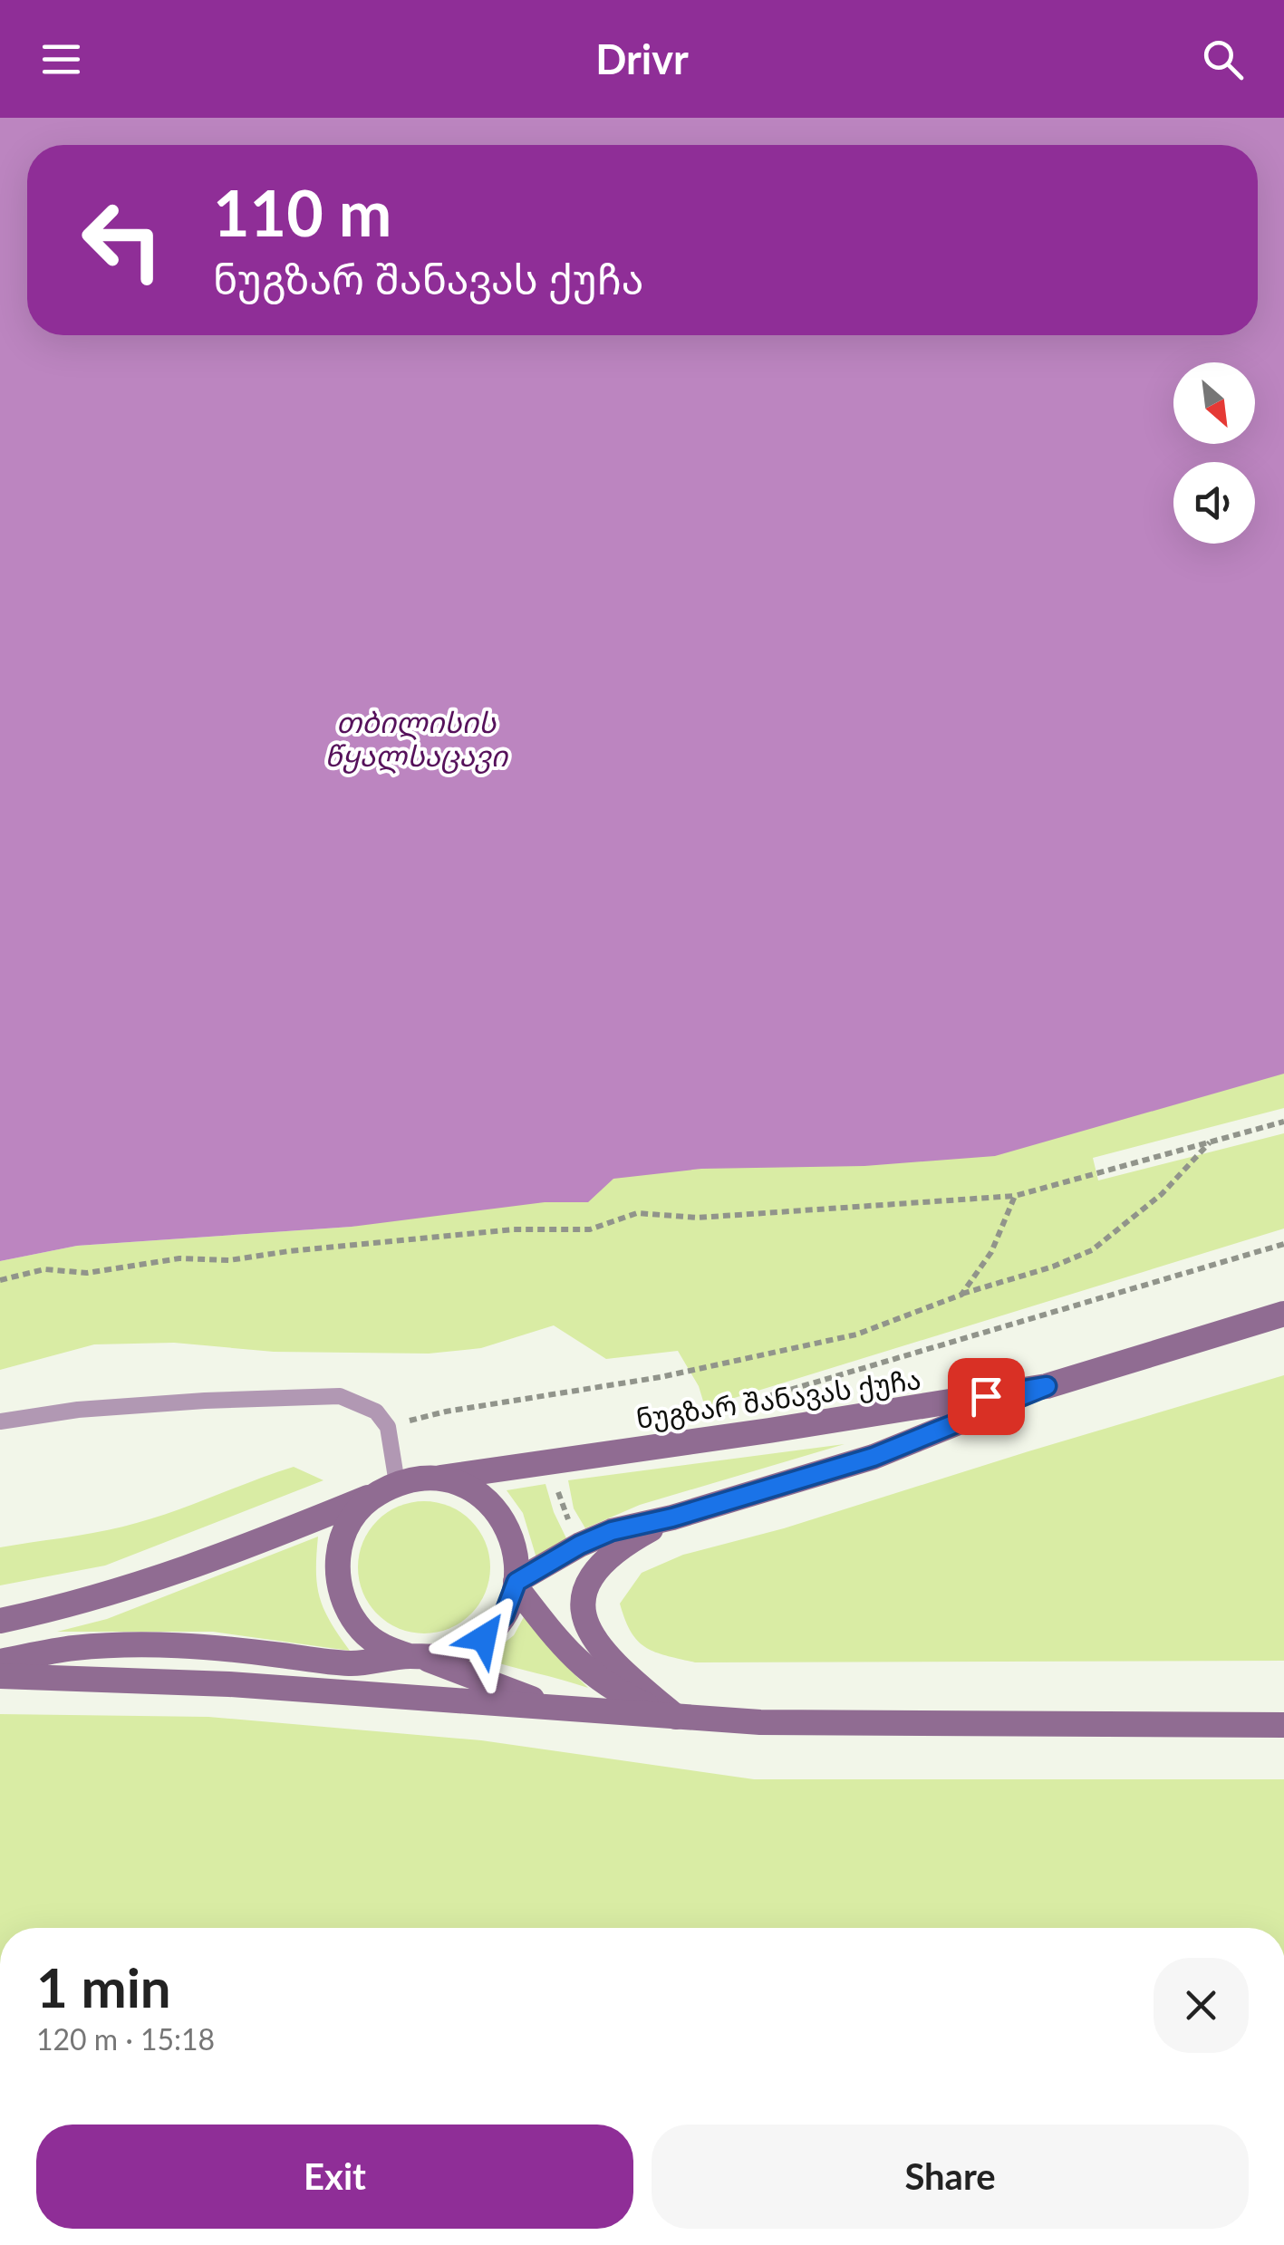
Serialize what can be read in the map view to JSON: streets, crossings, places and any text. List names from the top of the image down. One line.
{"streets":{"main road":["ნუგზარ შანავას ქუჩა"]},"water":["თბილისის წყალსაცავი"],"north":"bottom right","page":{"header":"Drivr","turn":["110 m","ნუგზარ შანავას ქუჩა"],"heading":["1 min","120 m · 15:18"],"buttons":["Exit","Share"]}}
